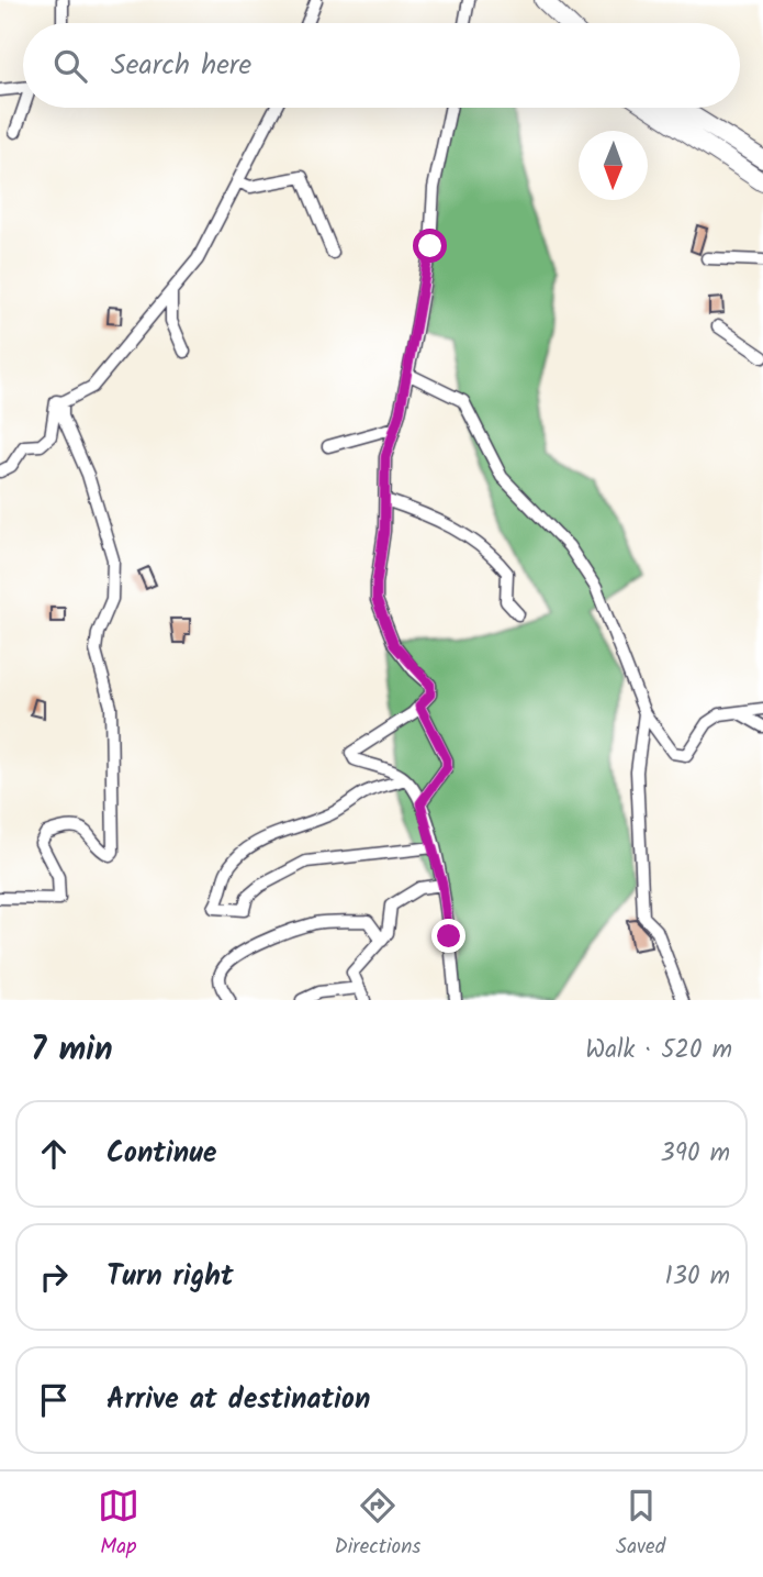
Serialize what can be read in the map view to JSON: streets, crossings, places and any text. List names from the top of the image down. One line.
{"north":"bottom","page":{"search":"Search here","heading":["7 min","Walk · 520 m"],"list":[["Continue","390 m"],["Turn right","130 m"],"Arrive at destination"],"nav":["Map","Directions","Saved"]}}
